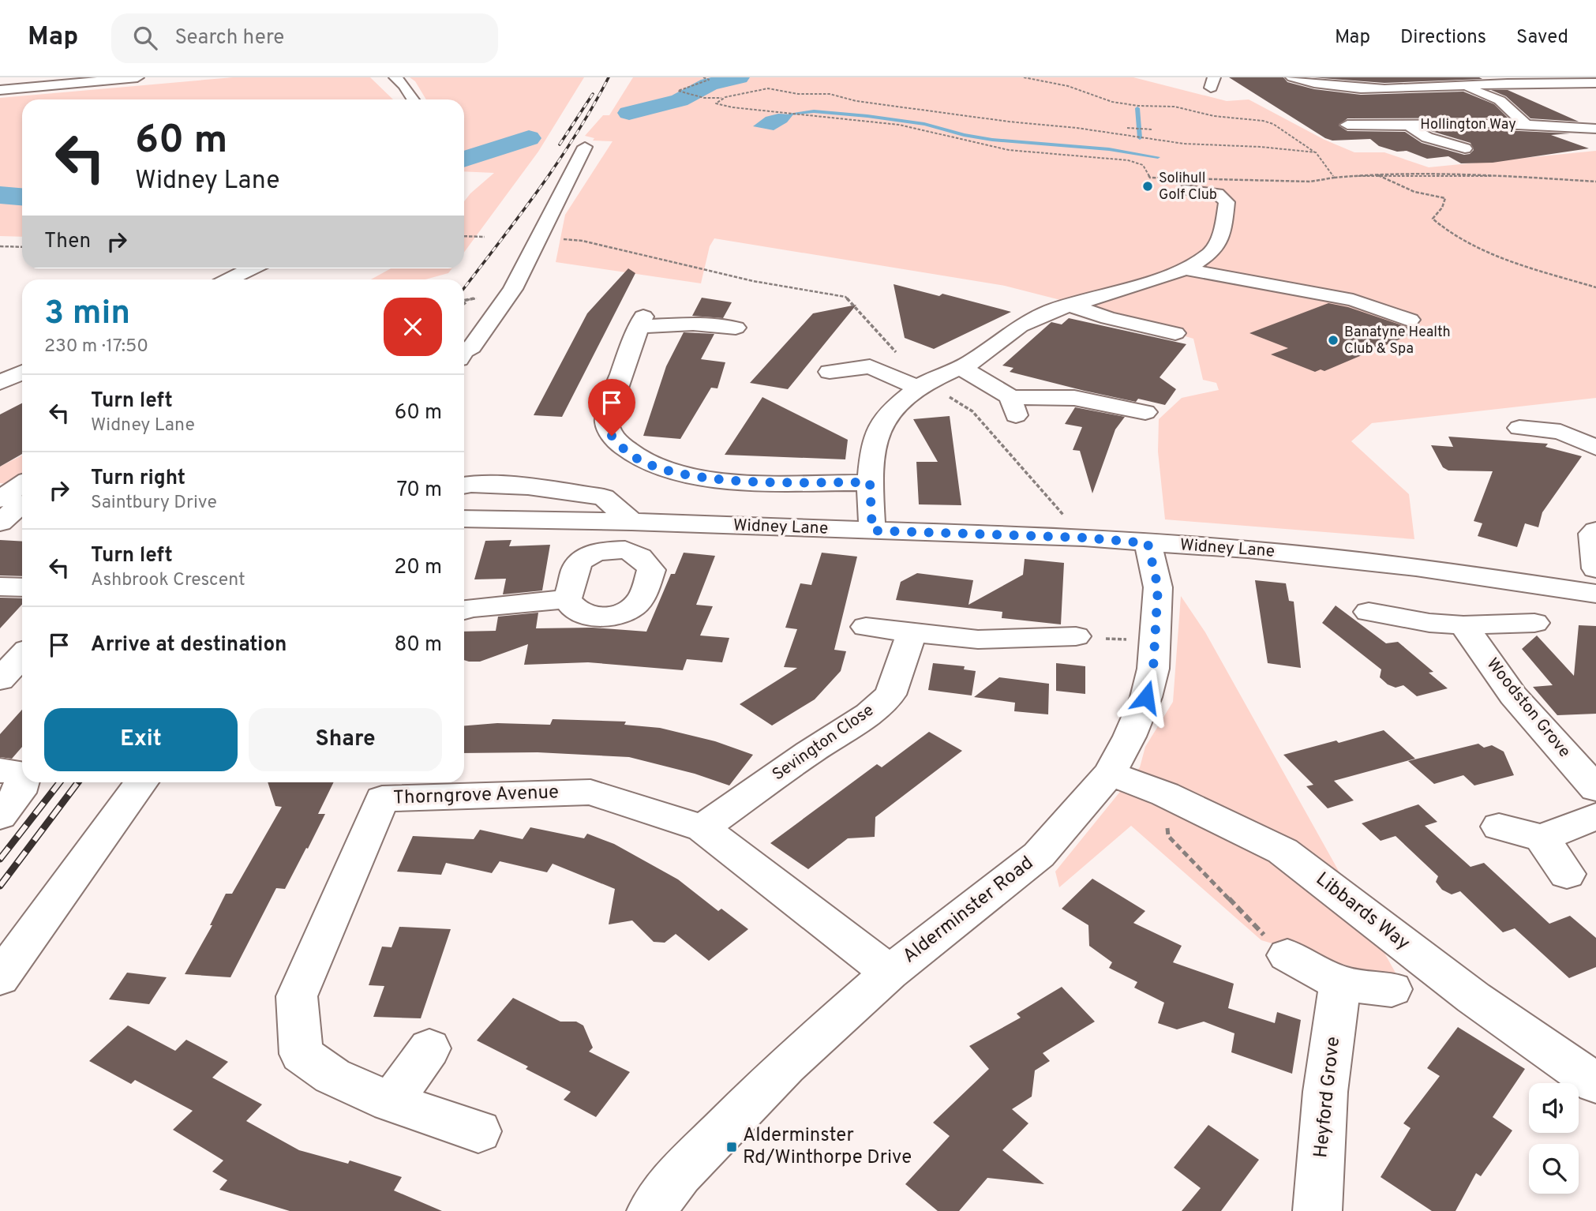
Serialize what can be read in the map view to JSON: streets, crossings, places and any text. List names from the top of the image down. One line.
{"streets":{"main road":["Hollington Way","Widney Lane","Woodston Grove","Sevington Close","Thorngrove Avenue","Alderminster Road","Libbards Way","Heyford Grove"]},"crossings":[["Widney Lane","Alderminster Road"],["Sevington Close","Thorngrove Avenue"],["Thorngrove Avenue","Alderminster Road"],["Alderminster Road","Libbards Way"]],"places":{"other":["Solihull Golf Club","Banatyne Health Club & Spa"],"transit":["Alderminster Rd/Winthorpe Drive"]},"page":{"header":"Map","search":"Search here","nav":["Map","Directions","Saved"],"turn":["60 m","Widney Lane"],"then":"Then","heading":["3 min","230 m · 17:50"],"list":[{"name":"Turn left","note":"Widney Lane","value":"60 m"},{"name":"Turn right","note":"Saintbury Drive","value":"70 m"},{"name":"Turn left","note":"Ashbrook Crescent","value":"20 m"},{"name":"Arrive at destination","value":"80 m"}],"buttons":["Exit","Share"]}}
